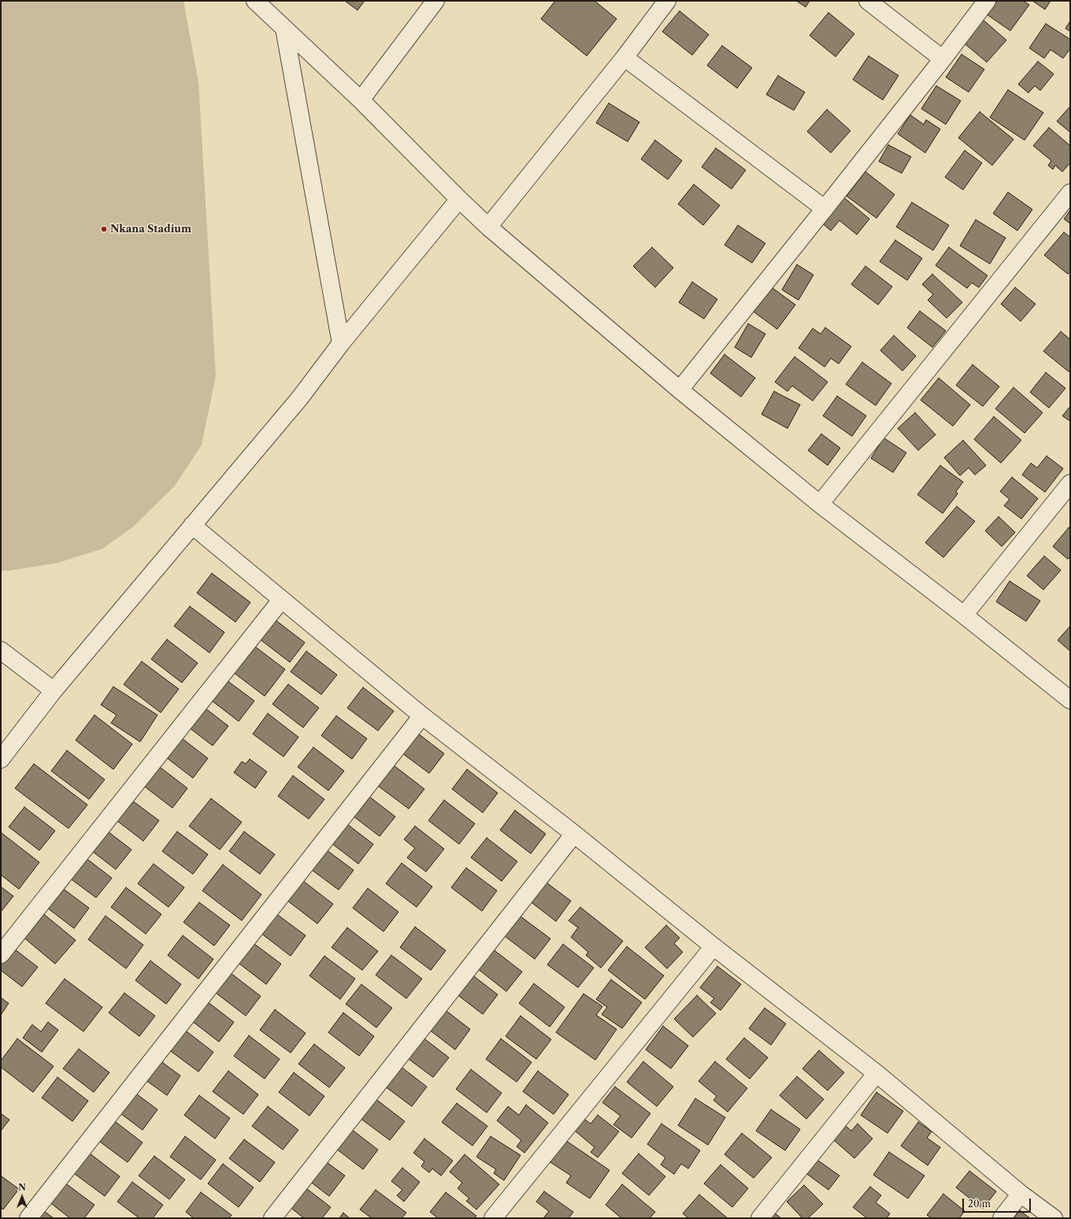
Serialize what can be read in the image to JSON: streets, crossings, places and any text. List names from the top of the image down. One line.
{"places":["Nkana Stadium"],"scale_bar":"20 m","north":"top"}
